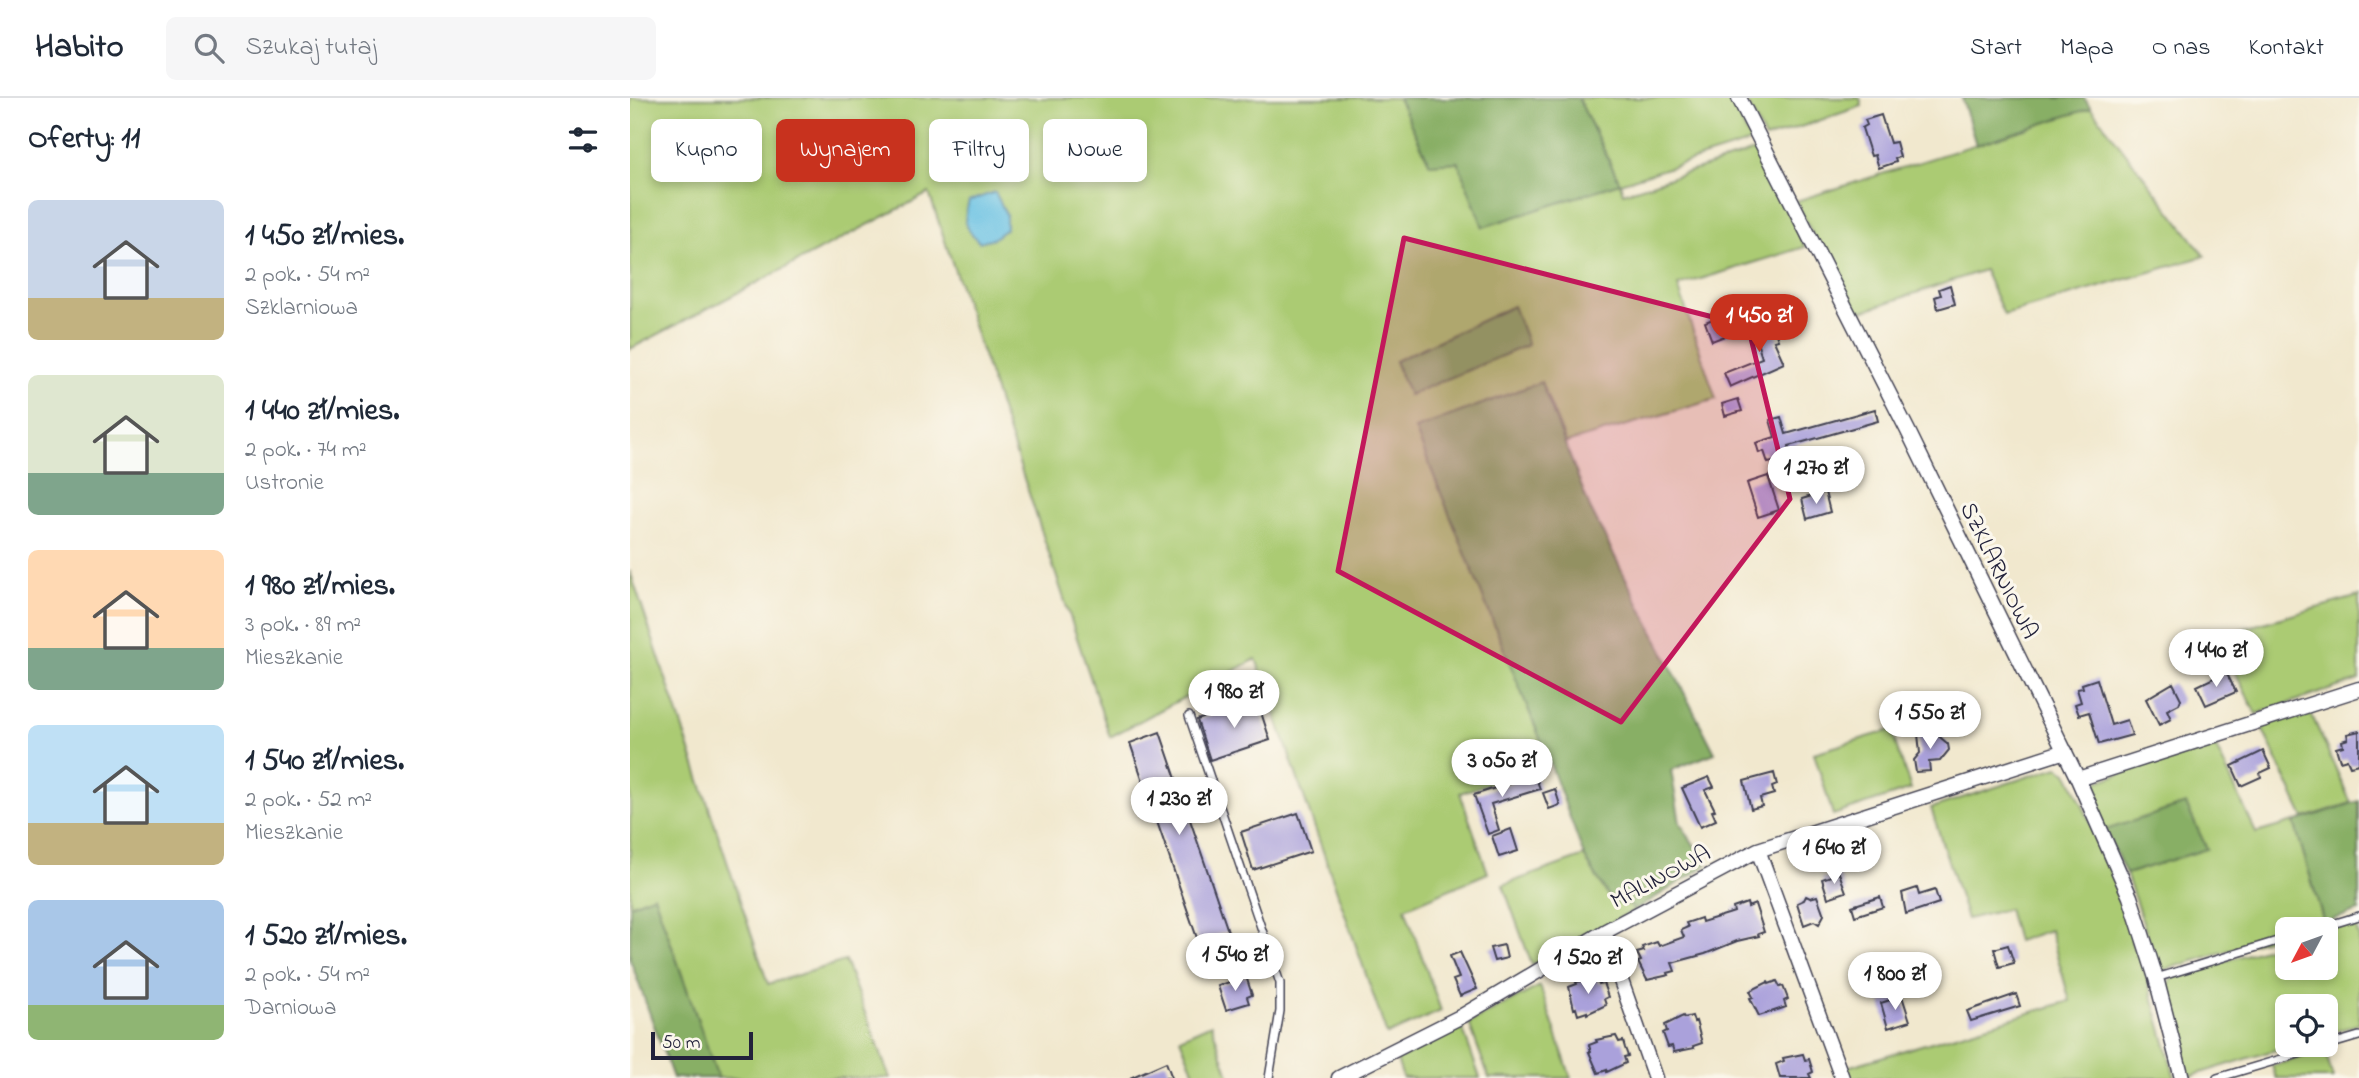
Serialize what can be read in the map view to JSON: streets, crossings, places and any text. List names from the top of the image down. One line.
{"streets":{"street":["SZKLARNIOWA","MALINOWA"]},"crossings":[["SZKLARNIOWA","MALINOWA"]],"scale_bar":"50 m","north":"bottom left","page":{"header":"Habito","search":"Szukaj tutaj","nav":["Start","Mapa","O nas","Kontakt"],"heading":"Oferty: 11","chip":["Kupno","Wynajem","Filtry","Nowe"],"list":[{"name":"1 450 zł/mies.","note":"2 pok. · 54 m² · Szklarniowa"},{"name":"1 440 zł/mies.","note":"2 pok. · 74 m² · Ustronie"},{"name":"1 980 zł/mies.","note":"3 pok. · 89 m² · Mieszkanie"},{"name":"1 540 zł/mies.","note":"2 pok. · 52 m² · Mieszkanie"},{"name":"1 520 zł/mies.","note":"2 pok. · 54 m² · Darniowa"}],"price":["1 450 zł","1 270 zł","1 440 zł","1 980 zł","1 550 zł","3 050 zł","1 230 zł","1 640 zł","1 540 zł","1 520 zł","1 800 zł"],"scale":"50 m"}}
